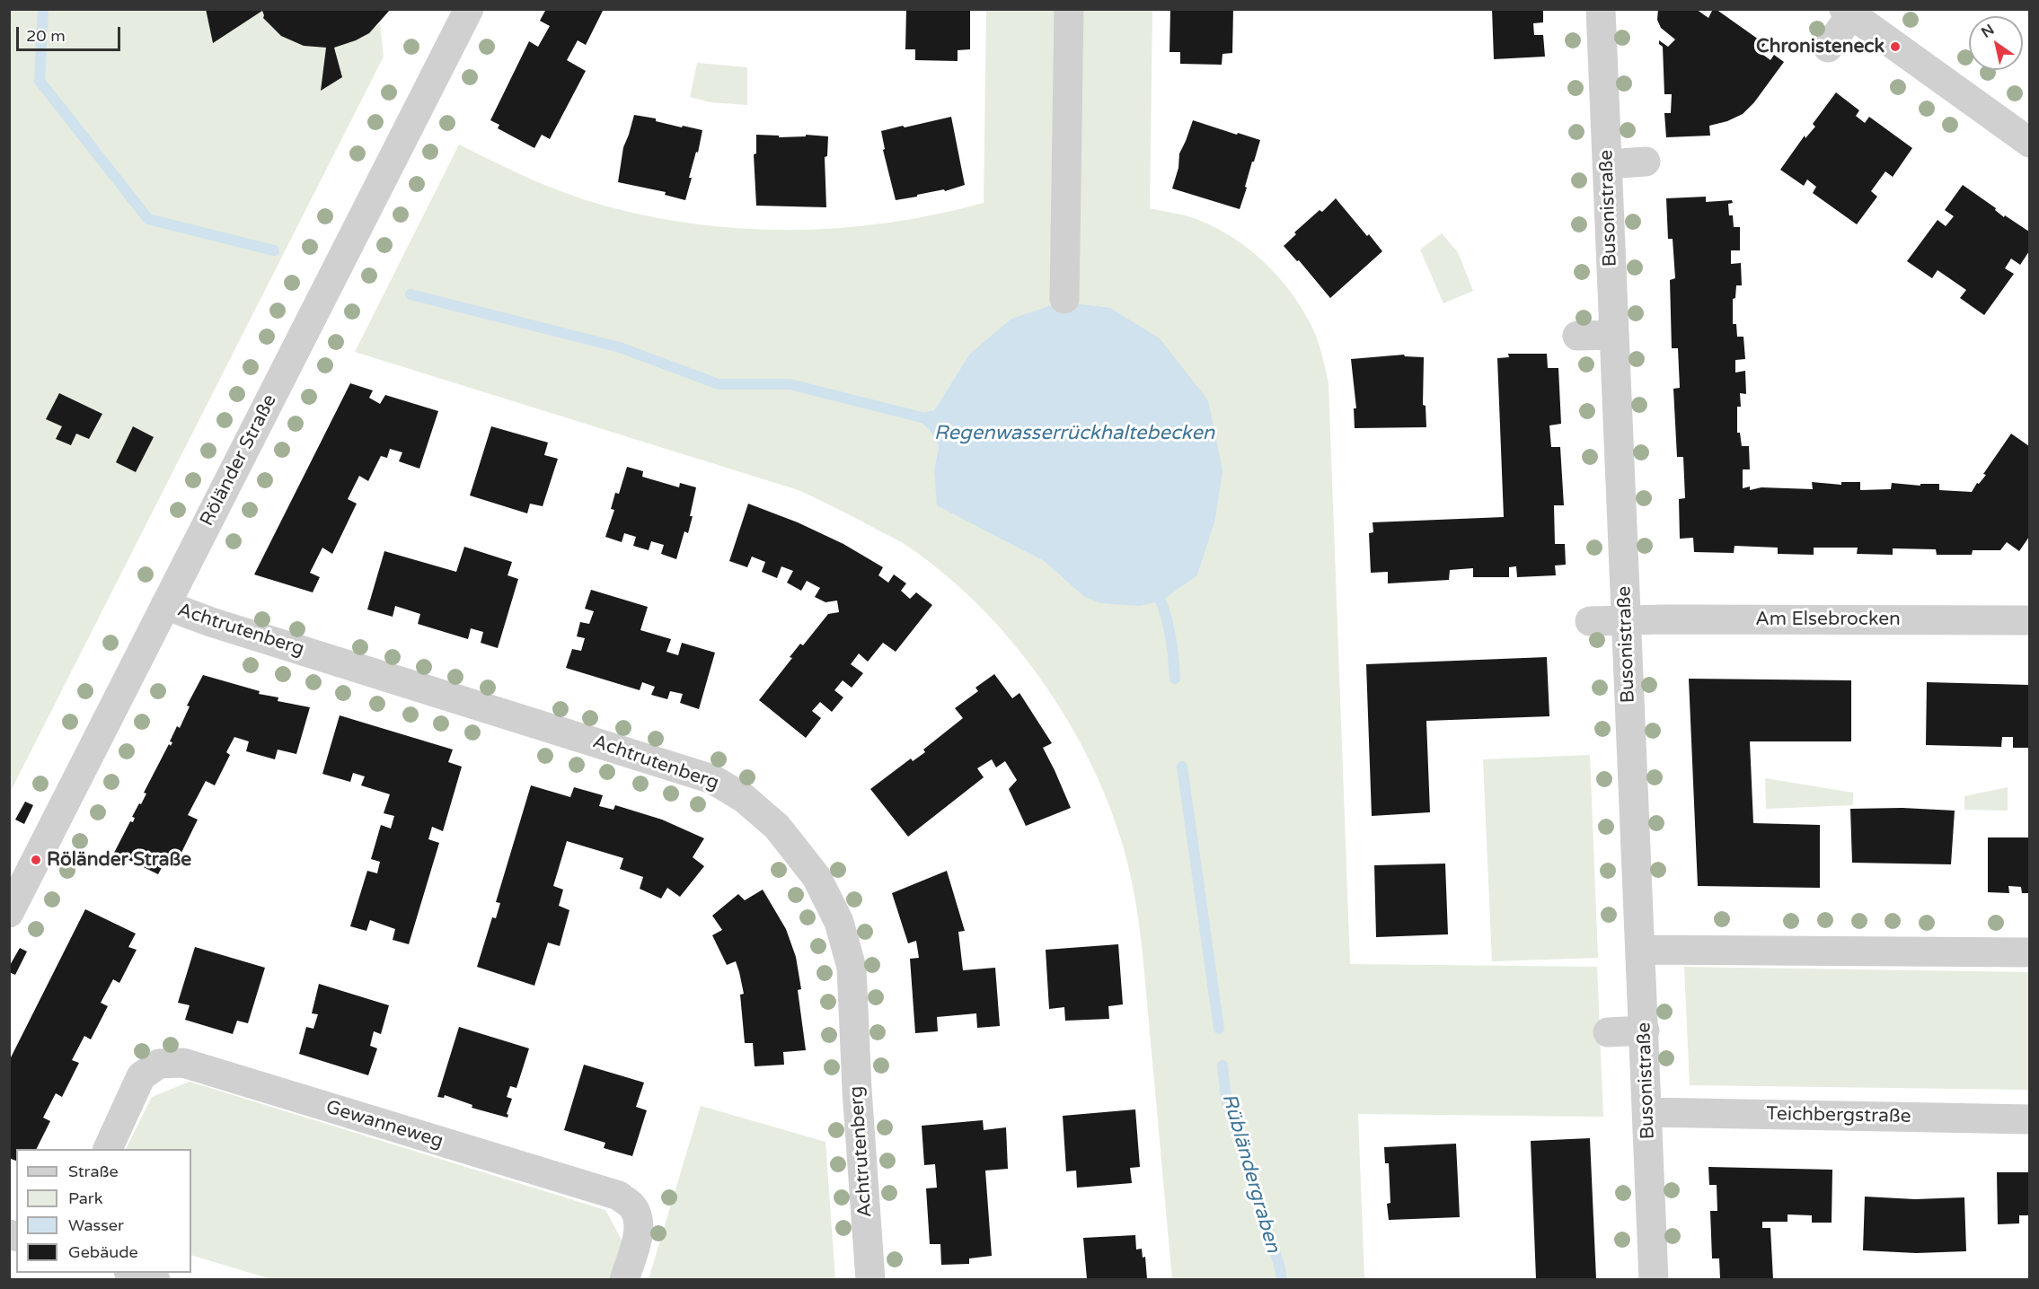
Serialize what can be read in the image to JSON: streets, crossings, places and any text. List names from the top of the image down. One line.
{"streets":{"street":["Busonistraße","Röländer Straße","Am Elsebrocken","Achtrutenberg","Teichbergstraße","Gewanneweg"]},"crossings":[["Busonistraße","Am Elsebrocken"],["Busonistraße","Teichbergstraße"],["Röländer Straße","Achtrutenberg"]],"water":["Regenwasserrückhaltebecken","Rübländergraben"],"places":["Chronisteneck","Röländer Straße"],"legend":["Straße","Park","Wasser","Gebäude"],"scale_bar":"20 m","north":"top left"}
